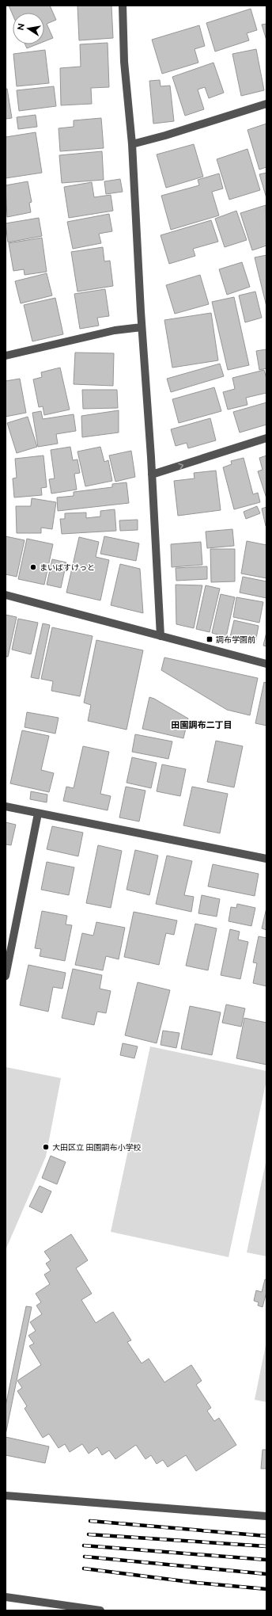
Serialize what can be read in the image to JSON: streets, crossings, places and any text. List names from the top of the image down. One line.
{"districts":["田園調布二丁目"],"places":{"other":["まいばすけっと","大田区立 田園調布小学校"],"transit":["調布学園前"]},"north":"left"}
